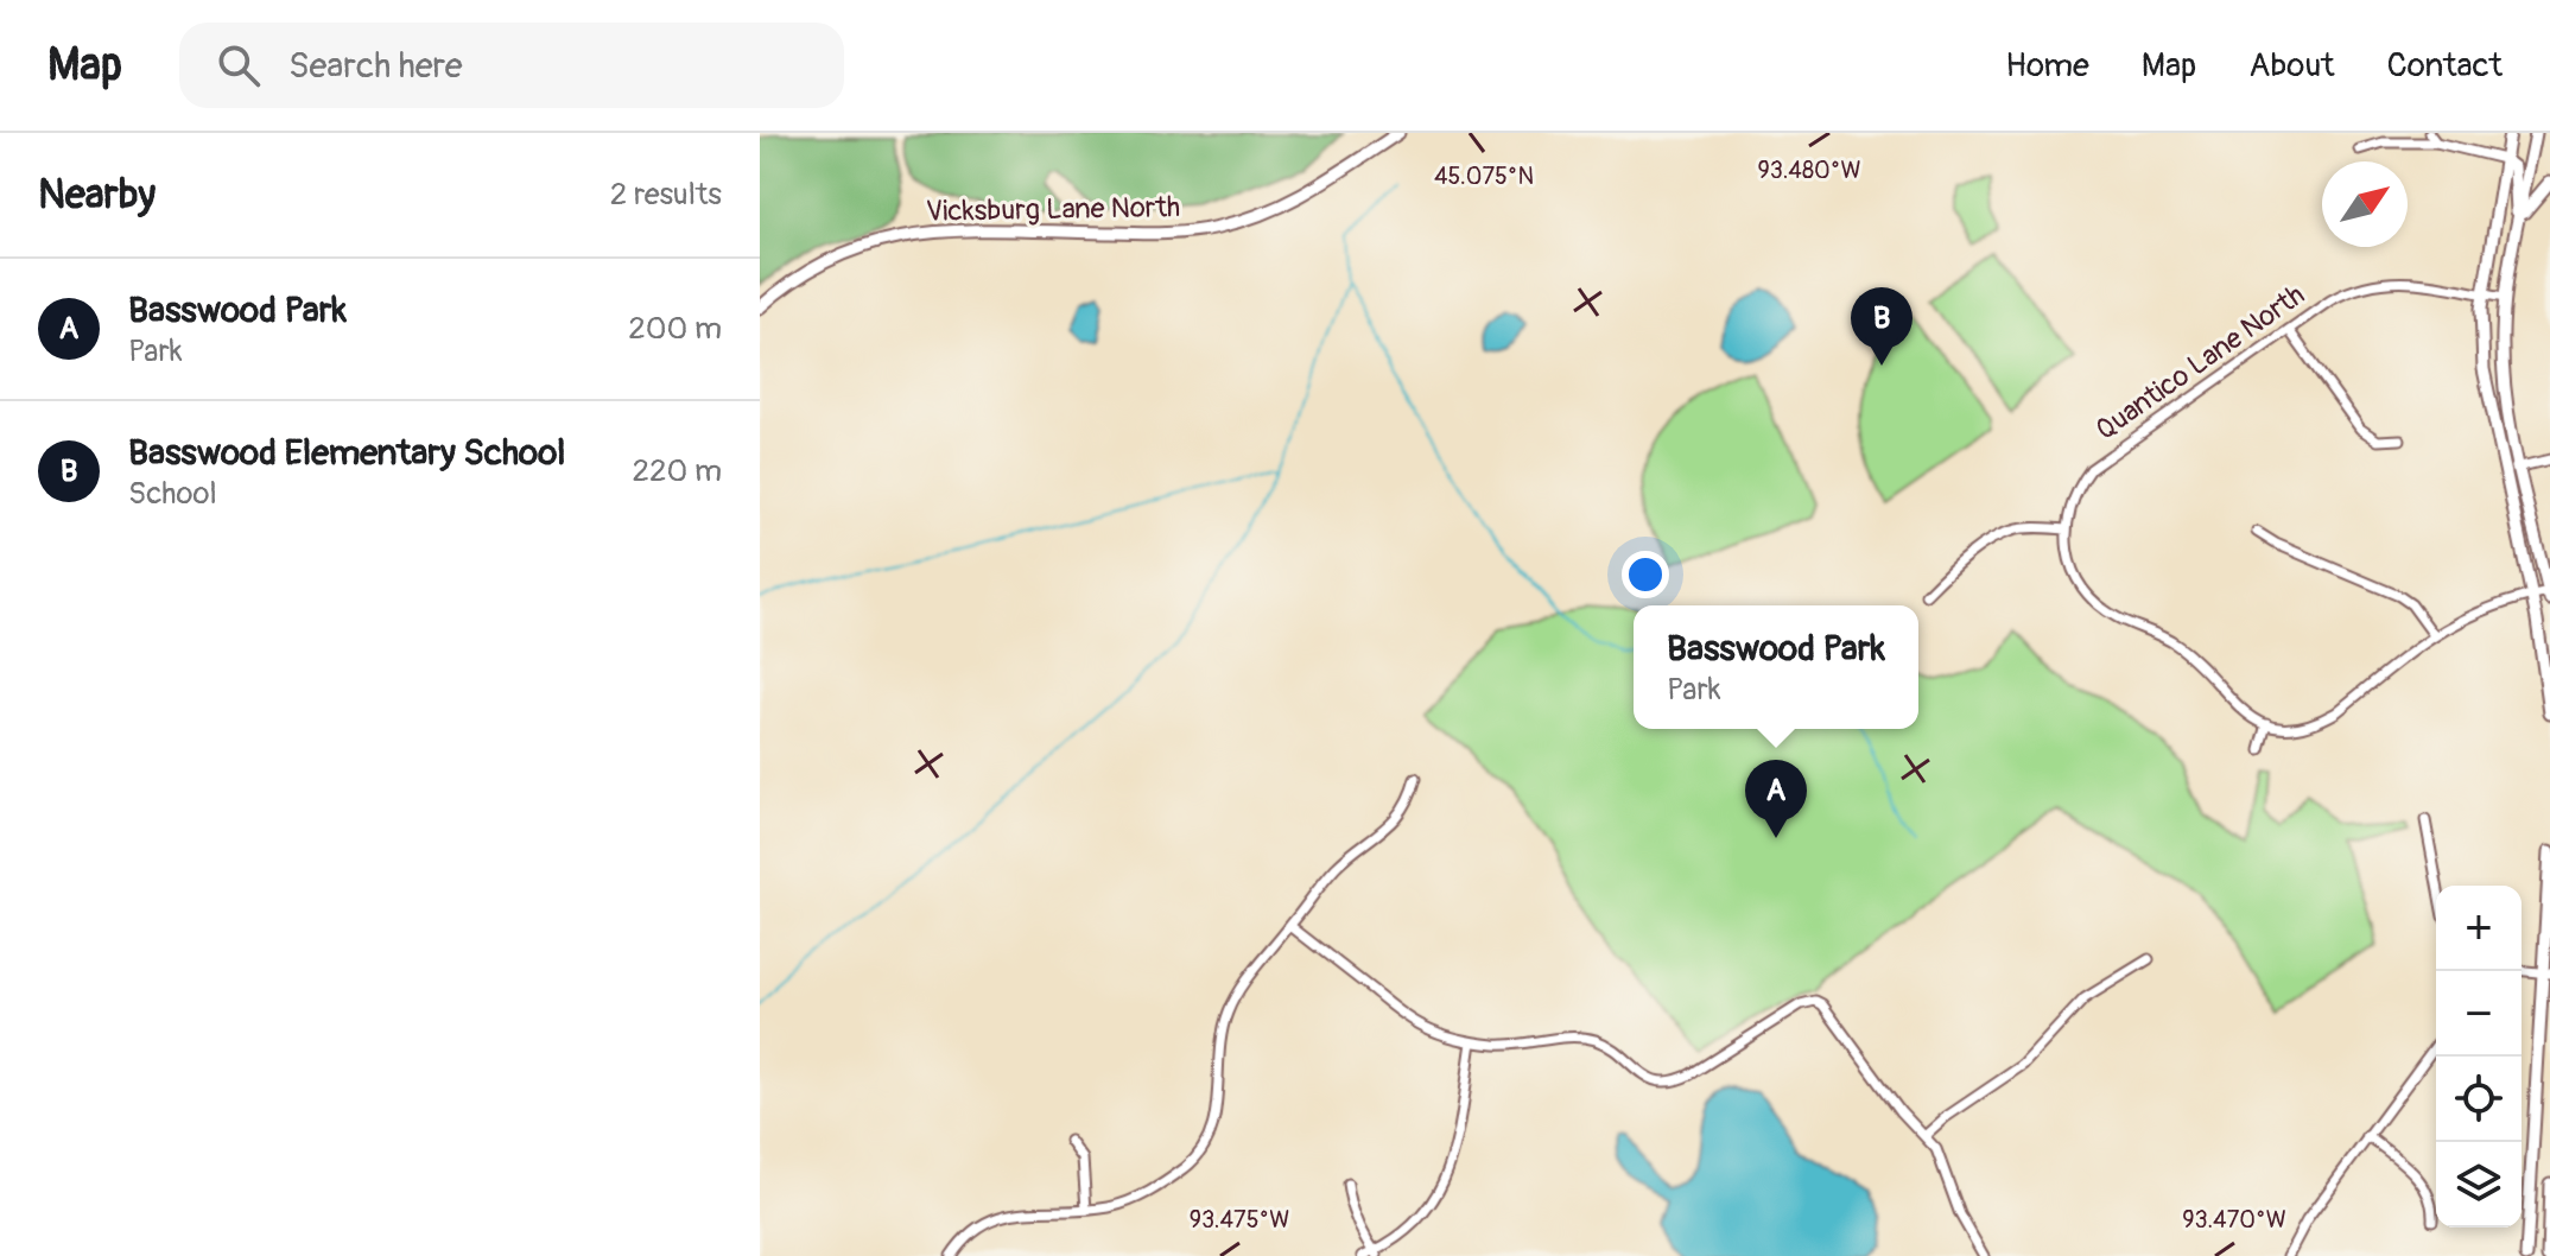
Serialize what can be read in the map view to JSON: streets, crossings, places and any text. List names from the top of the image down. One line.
{"streets":{"main road":["Vicksburg Lane North"],"street":["Quantico Lane North"]},"north":"top right","page":{"header":"Map","search":"Search here","nav":["Home","Map","About","Contact"],"heading":["Nearby","2 results"],"list":[{"mark":"A","name":"Basswood Park","note":"Park","value":"200 m"},{"mark":"B","name":"Basswood Elementary School","note":"School","value":"220 m"}],"pins":["B","A"],"popup":["Basswood Park","Park"],"map_buttons":["+","−"]},"coordinates":["93.480°W","45.075°N","93.475°W","93.470°W"]}
